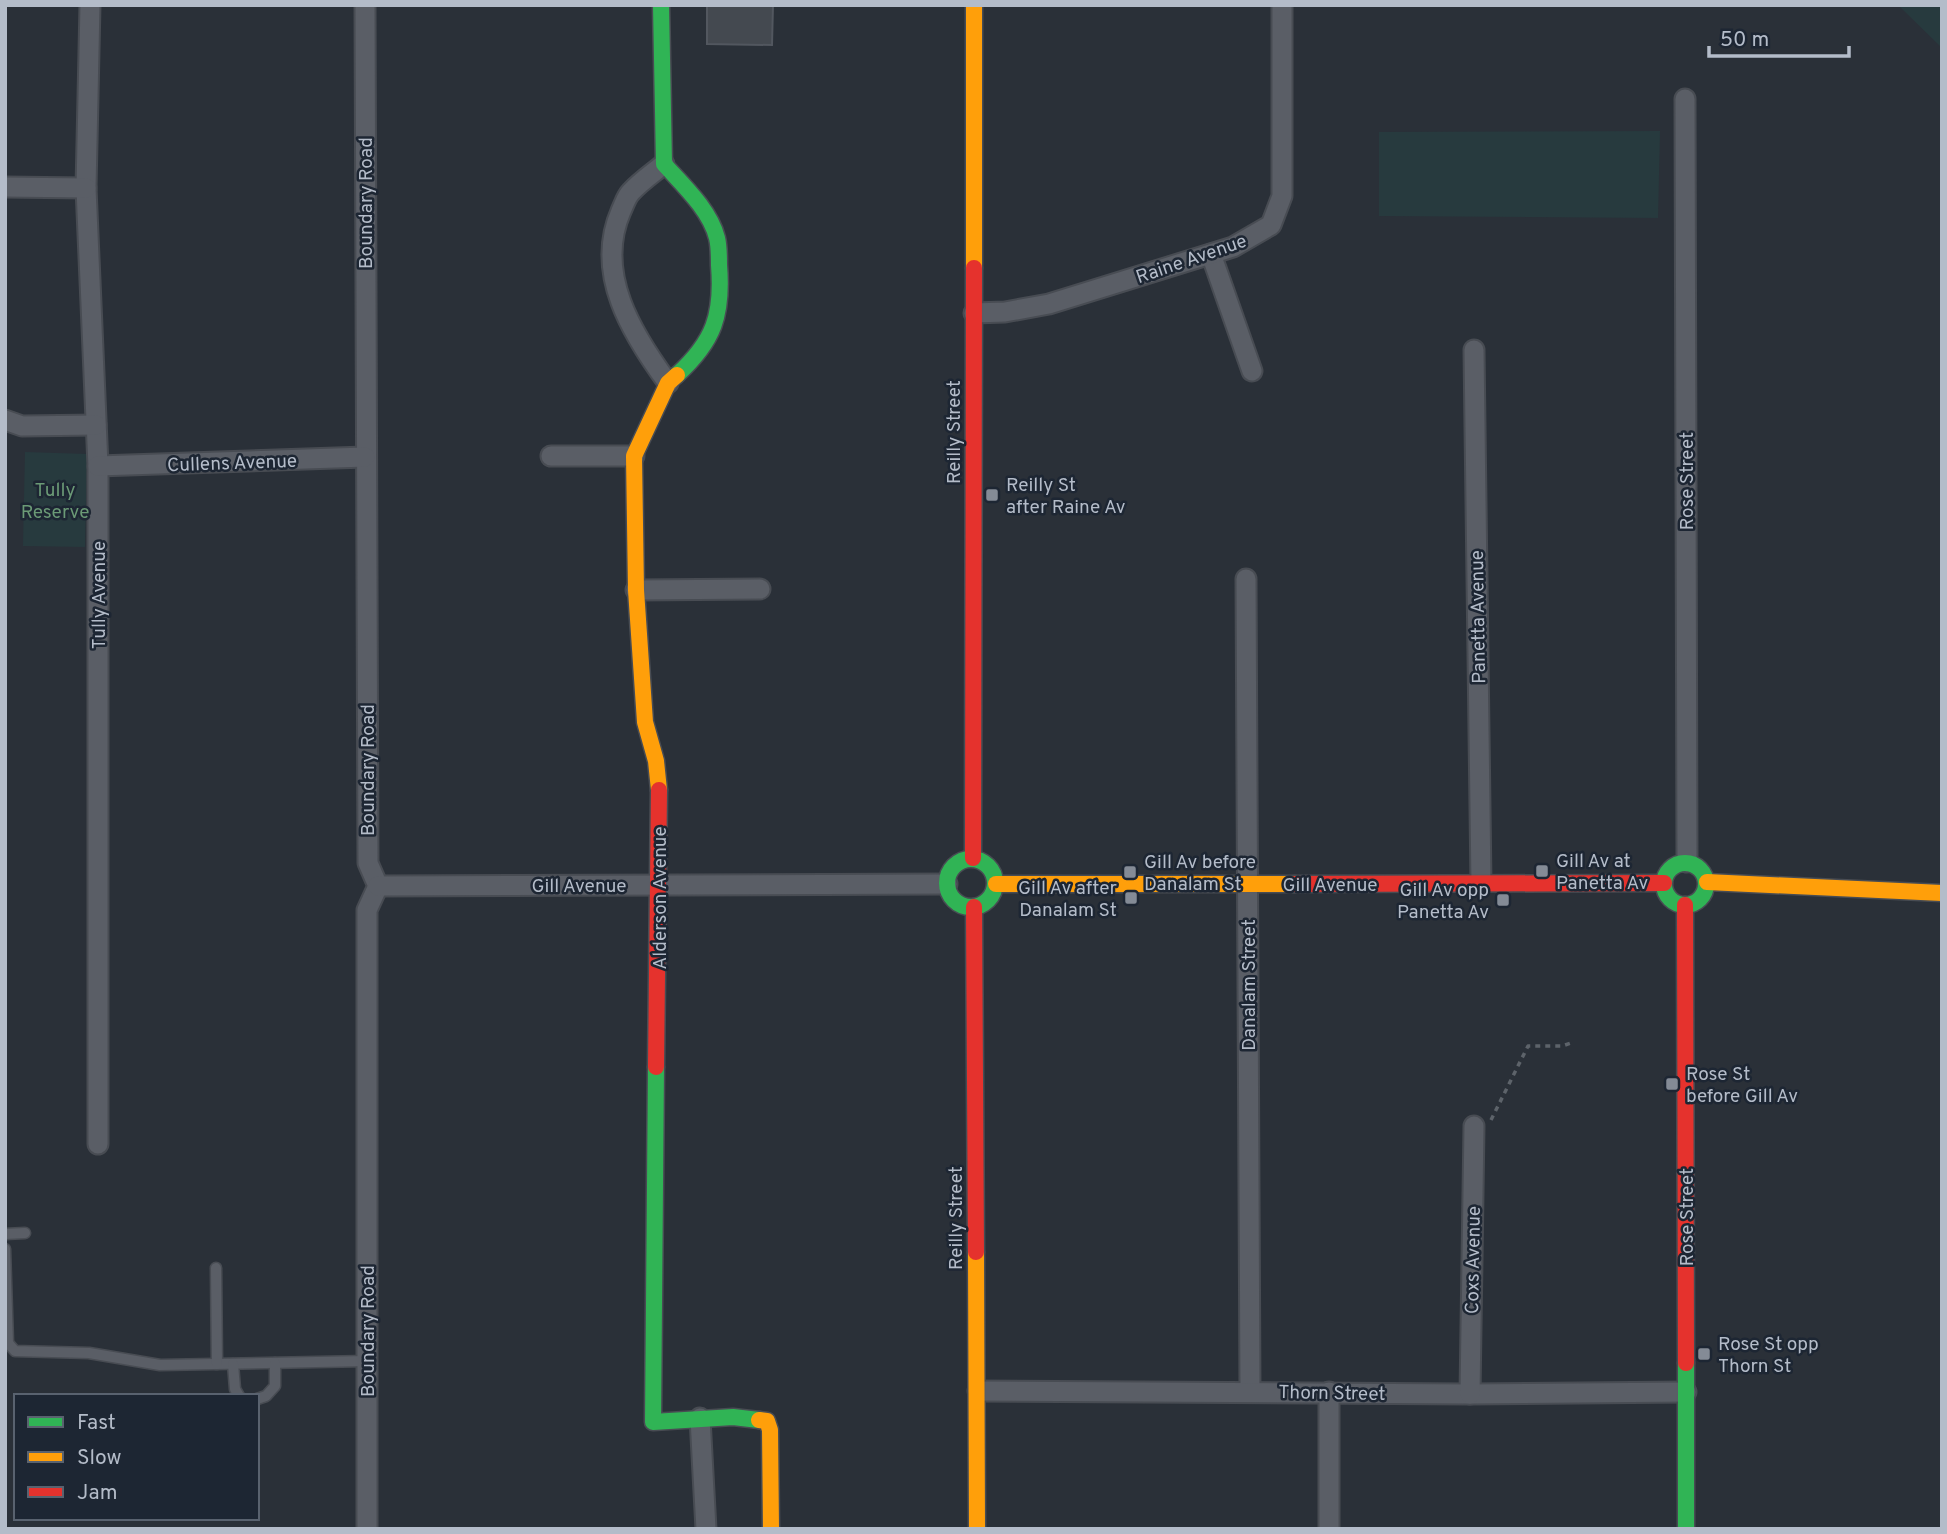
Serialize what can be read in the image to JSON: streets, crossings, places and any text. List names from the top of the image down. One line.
{"streets":{"street":["Boundary Road","Raine Avenue","Reilly Street","Cullens Avenue","Rose Street","Tully Avenue","Panetta Avenue","Gill Avenue","Alderson Avenue","Danalam Street","Coxs Avenue","Thorn Street"]},"crossings":[["Boundary Road","Cullens Avenue"],["Boundary Road","Gill Avenue"],["Raine Avenue","Reilly Street"],["Reilly Street","Gill Avenue"],["Reilly Street","Thorn Street"],["Cullens Avenue","Tully Avenue"],["Rose Street","Gill Avenue"],["Rose Street","Thorn Street"],["Panetta Avenue","Gill Avenue"],["Gill Avenue","Alderson Avenue"],["Gill Avenue","Danalam Street"],["Danalam Street","Thorn Street"],["Coxs Avenue","Thorn Street"]],"parks":["Tully Reserve"],"places":{"transit":["Reilly St after Raine Av","Gill Av at Panetta Av","Gill Av before Danalam St","Gill Av after Danalam St","Gill Av opp Panetta Av","Rose St before Gill Av","Rose St opp Thorn St"]},"legend":["Fast","Slow","Jam"],"scale_bar":"50 m"}
